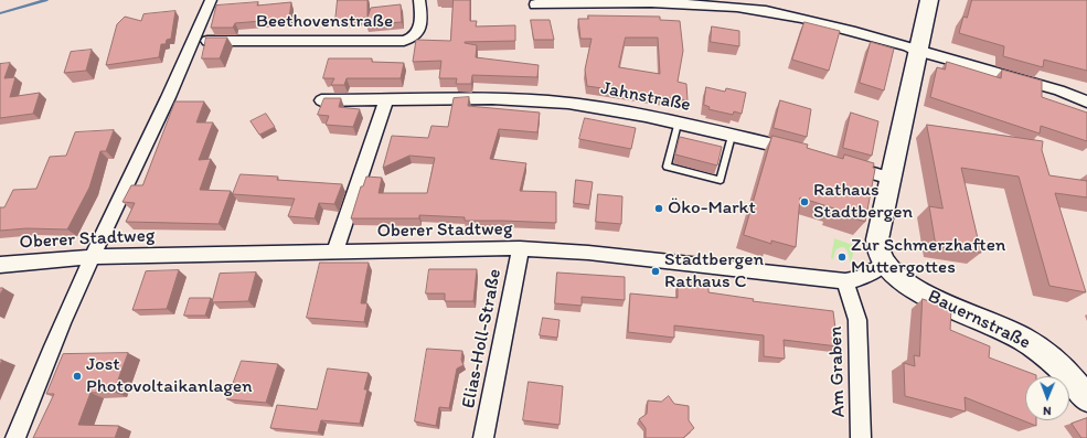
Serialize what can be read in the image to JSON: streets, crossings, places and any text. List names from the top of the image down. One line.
{"streets":{"street":["Beethovenstraße","Jahnstraße","Oberer Stadtweg","Bauernstraße","Elias-Holl-Straße","Am Graben"]},"crossings":[["Oberer Stadtweg","Bauernstraße"],["Oberer Stadtweg","Elias-Holl-Straße"],["Oberer Stadtweg","Am Graben"]],"places":["Rathaus Stadtbergen","Öko-Markt","Zur Schmerzhaften Muttergottes","Stadtbergen Rathaus C","Jost Photovoltaikanlagen"],"north":"bottom"}
